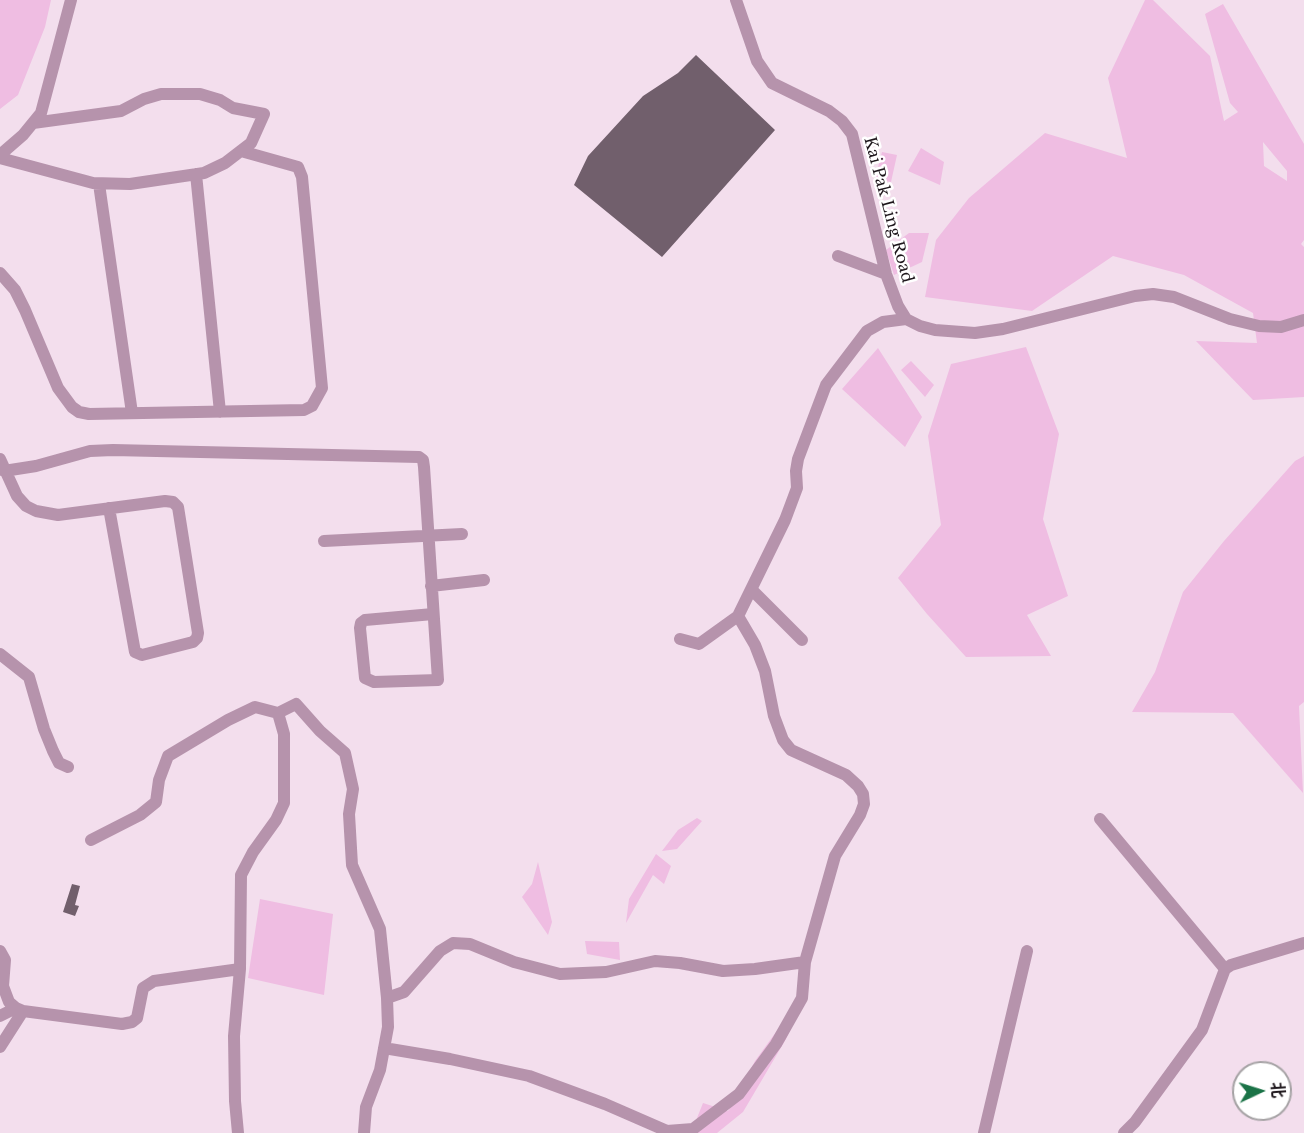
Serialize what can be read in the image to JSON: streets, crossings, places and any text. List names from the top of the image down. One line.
{"streets":{"street":["Kai Pak Ling Road"]},"north":"right"}
